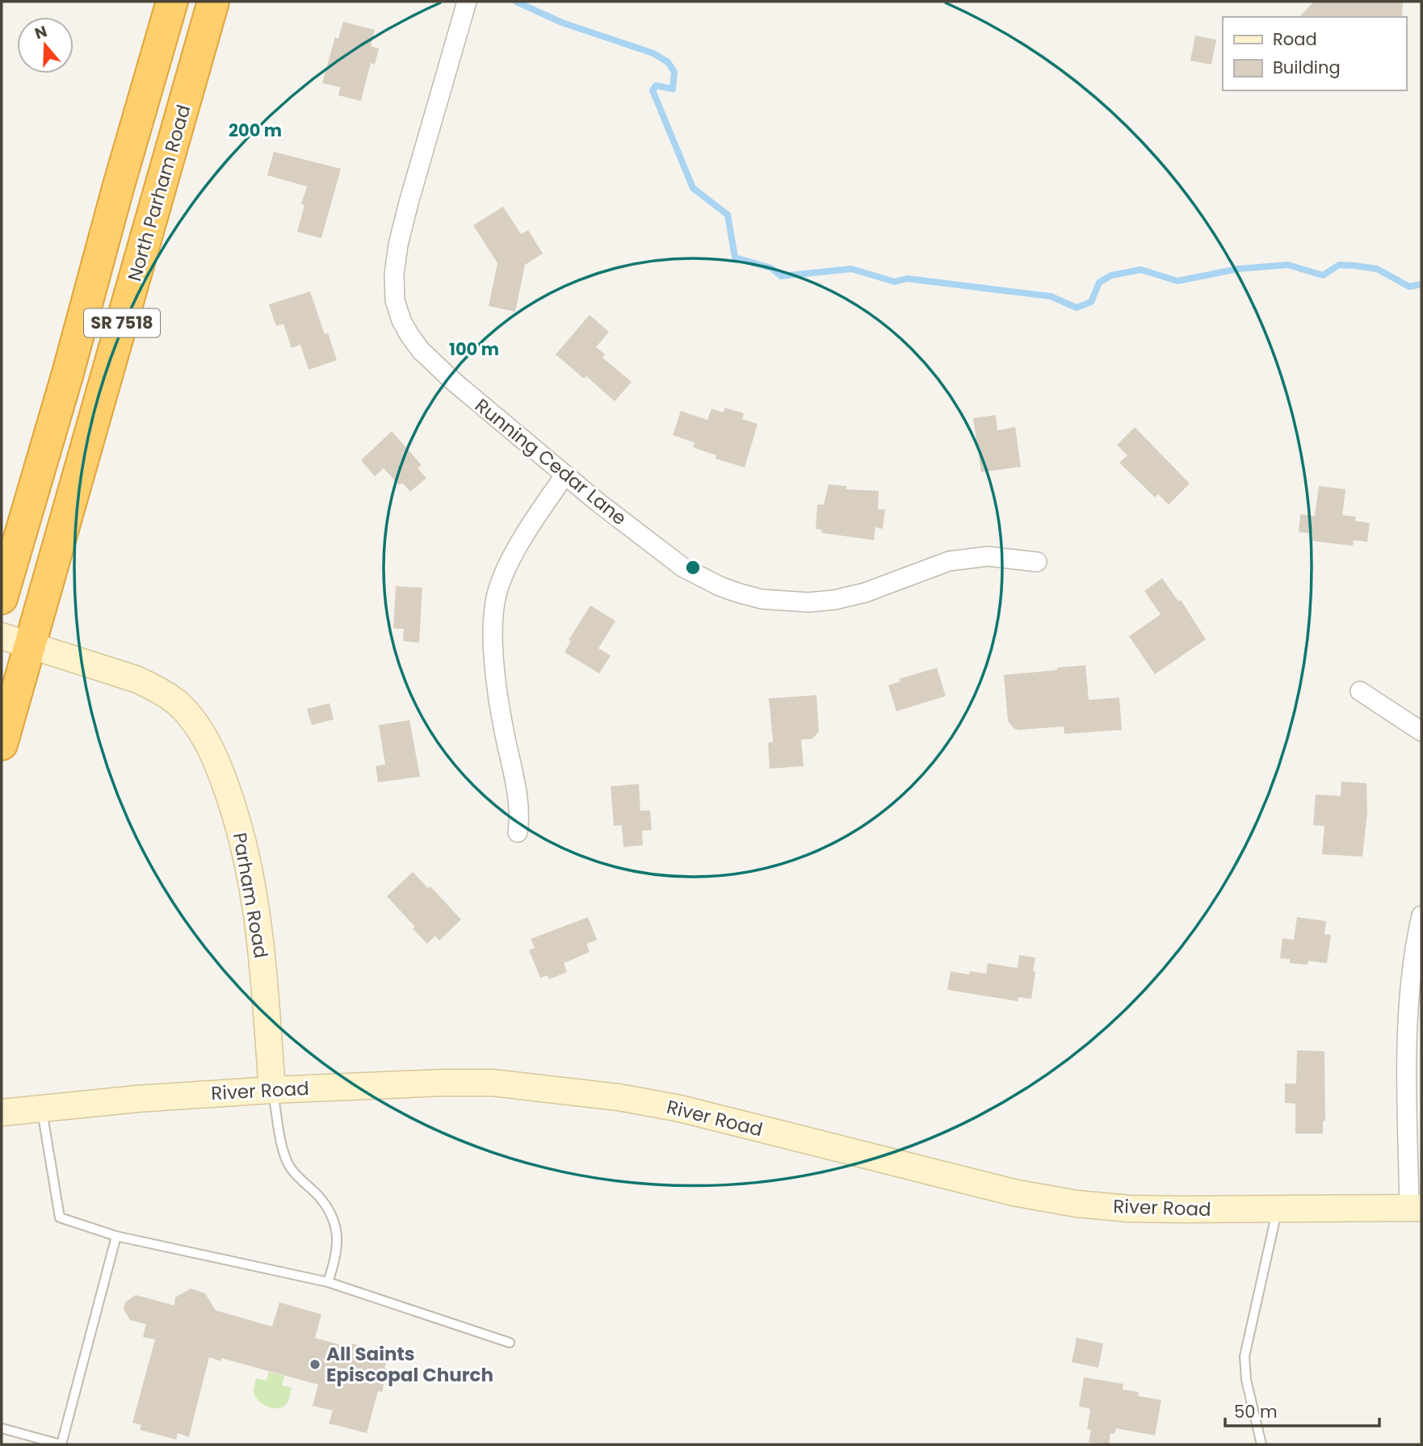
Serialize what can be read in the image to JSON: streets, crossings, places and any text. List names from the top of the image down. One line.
{"streets":{"highway":["North Parham Road","SR 7518"],"main road":["Parham Road","River Road"],"street":["Running Cedar Lane"]},"crossings":[["North Parham Road","Parham Road"],["Parham Road","River Road"]],"places":["All Saints Episcopal Church"],"legend":["Road","Building"],"scale_bar":"50 m","north":"top","rings":["200 m","100 m"]}
